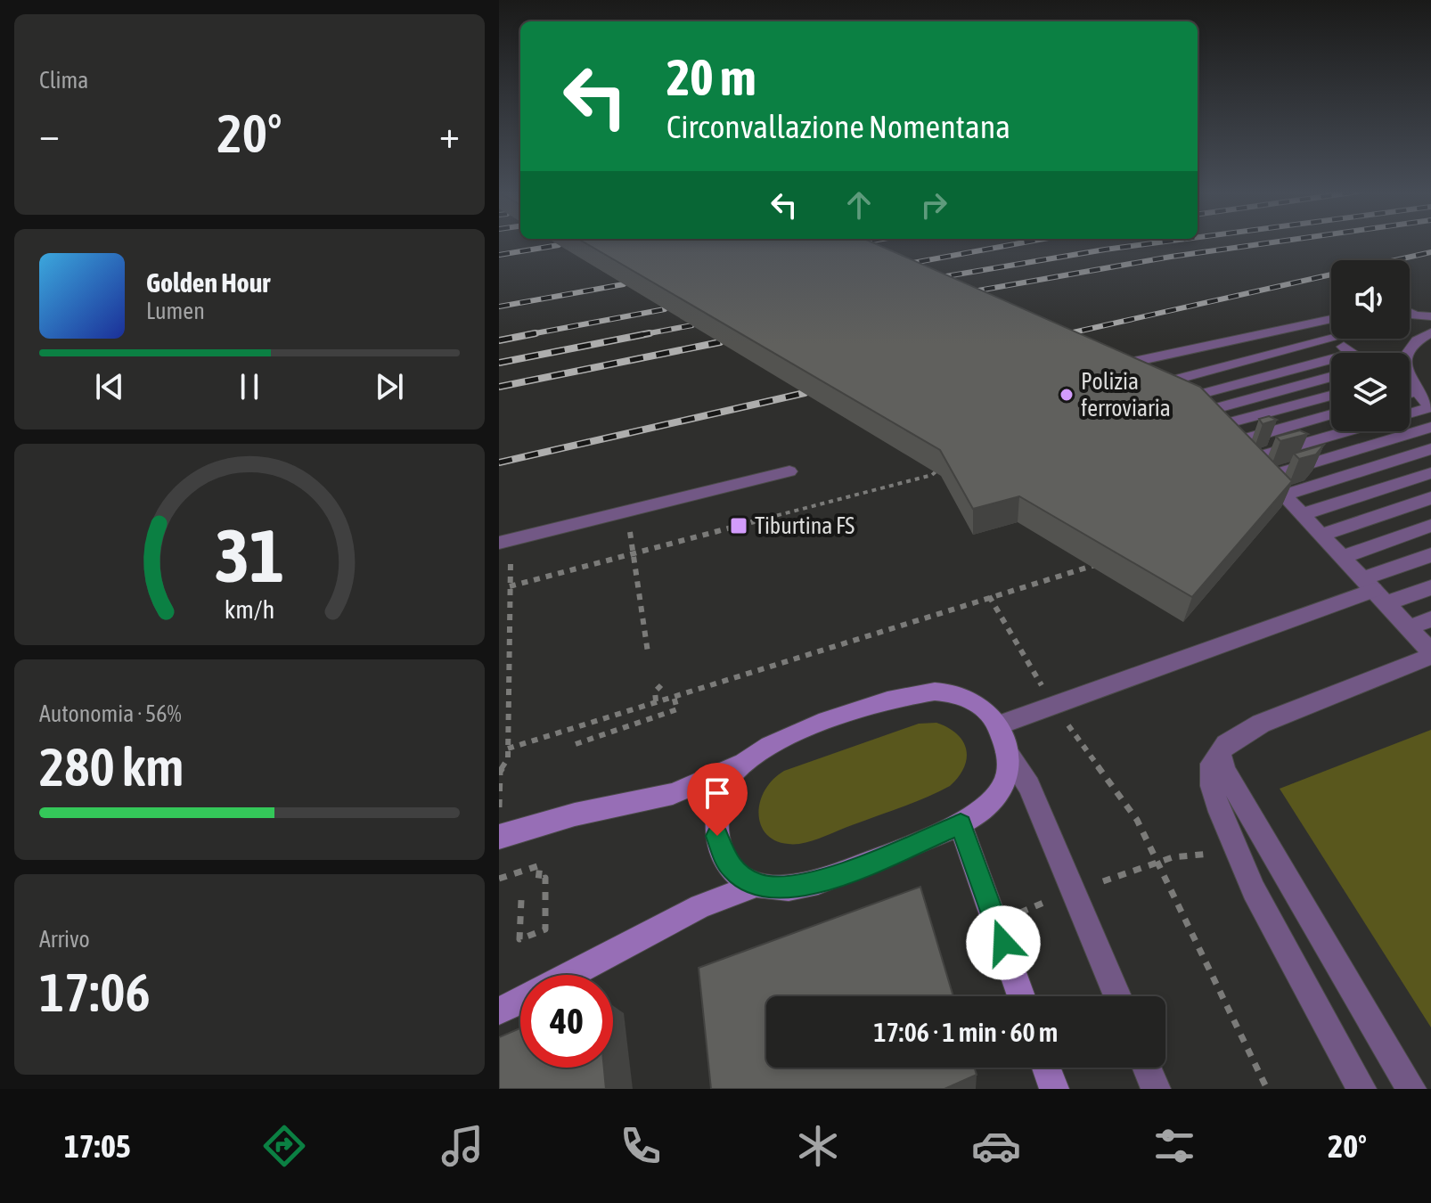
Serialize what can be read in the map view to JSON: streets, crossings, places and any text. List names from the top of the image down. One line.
{"places":{"other":["Polizia ferroviaria"],"transit":["Tiburtina FS"]},"page":{"tile":["Clima",["Autonomia · 56%","280 km"],["Arrivo","17:06"]],"turn":["20 m","Circonvallazione Nomentana"],"heat":["−","20°","+"],"song":["Golden Hour","Lumen"],"limit":"40","trip":"17:06 · 1 min · 60 m","tabs":["17:05","20°"],"gauge":["31","km/h"]}}
